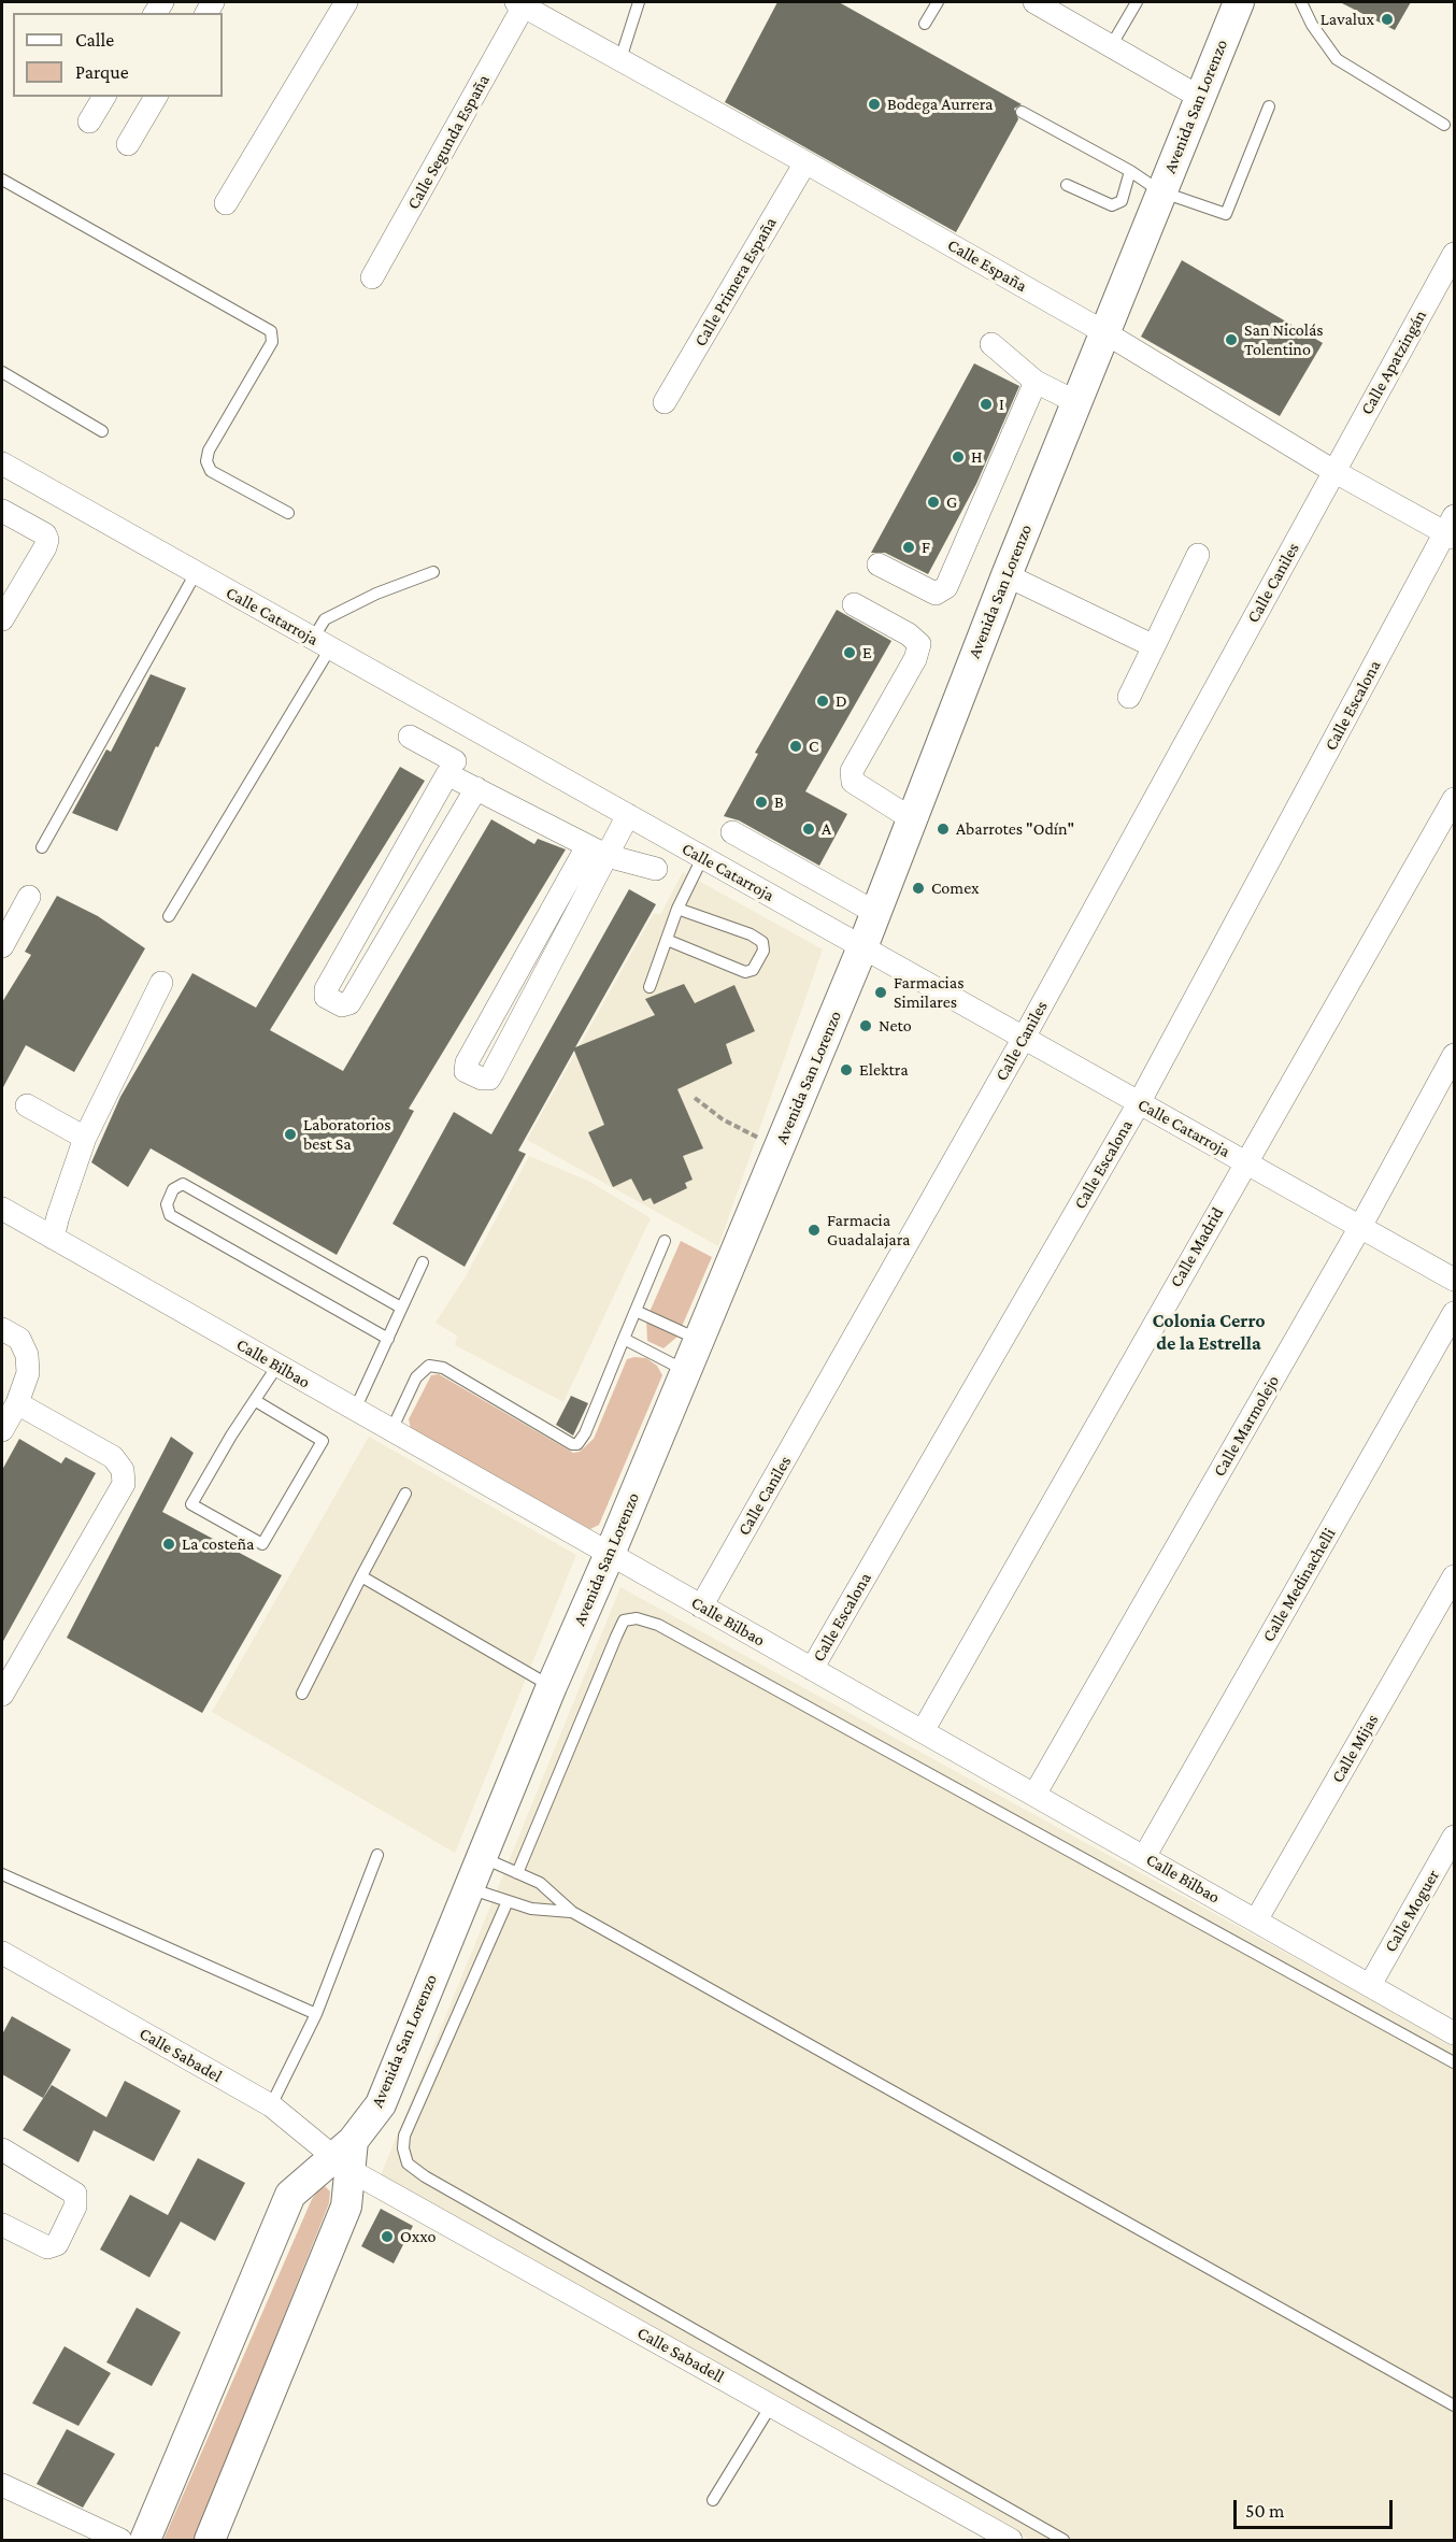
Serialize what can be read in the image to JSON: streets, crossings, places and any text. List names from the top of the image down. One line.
{"streets":{"main road":["Avenida San Lorenzo"],"street":["Calle Segunda España","Calle España","Calle Primera España","Calle Apatzingán","Calle Caniles","Calle Catarroja","Calle Escalona","Calle Madrid","Calle Bilbao","Calle Marmolejo","Calle Medinachelli","Calle Mijas","Calle Moguer","Calle Sabadel","Calle Sabadell"]},"crossings":[["Avenida San Lorenzo","Calle España"],["Avenida San Lorenzo","Calle Catarroja"],["Avenida San Lorenzo","Calle Bilbao"],["Avenida San Lorenzo","Calle Sabadel"],["Avenida San Lorenzo","Calle Sabadell"],["Calle Segunda España","Calle España"],["Calle España","Calle Primera España"],["Calle España","Calle Apatzingán"],["Calle España","Calle Caniles"],["Calle España","Calle Escalona"],["Calle Apatzingán","Calle Caniles"],["Calle Caniles","Calle Catarroja"],["Calle Caniles","Calle Bilbao"],["Calle Catarroja","Calle Escalona"],["Calle Catarroja","Calle Madrid"],["Calle Catarroja","Calle Marmolejo"],["Calle Escalona","Calle Bilbao"],["Calle Madrid","Calle Bilbao"],["Calle Bilbao","Calle Marmolejo"],["Calle Bilbao","Calle Medinachelli"],["Calle Bilbao","Calle Mijas"],["Calle Bilbao","Calle Moguer"],["Calle Sabadel","Calle Sabadell"]],"districts":["Colonia Cerro de la Estrella"],"places":["Lavalux","Bodega Aurrera","San Nicolás Tolentino","I","H","G","F","E","D","C","B","A","Abarrotes \"Odín\"","Comex","Farmacias Similares","Neto","Elektra","Laboratorios best Sa","Farmacia Guadalajara","La costeña","Oxxo"],"legend":["Calle","Parque"],"scale_bar":"50 m"}
